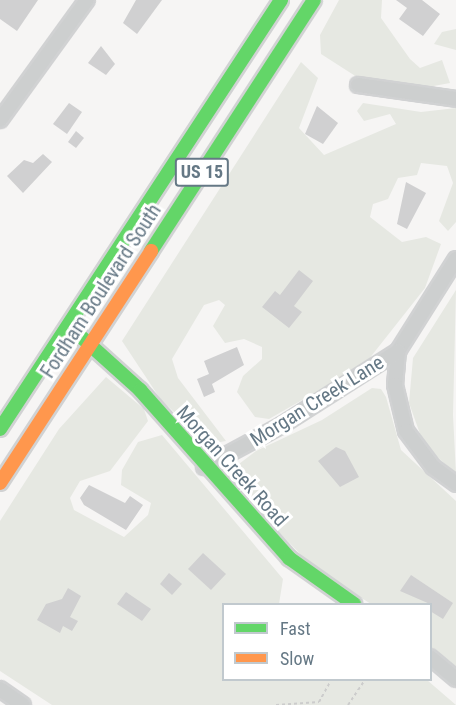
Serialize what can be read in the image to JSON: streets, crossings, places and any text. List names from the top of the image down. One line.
{"streets":{"main road":["US 15","Fordham Boulevard South","Morgan Creek Road"],"street":["Morgan Creek Lane"]},"crossings":[["Fordham Boulevard South","Morgan Creek Road"],["Morgan Creek Lane","Morgan Creek Road"]],"legend":["Fast","Slow"]}
